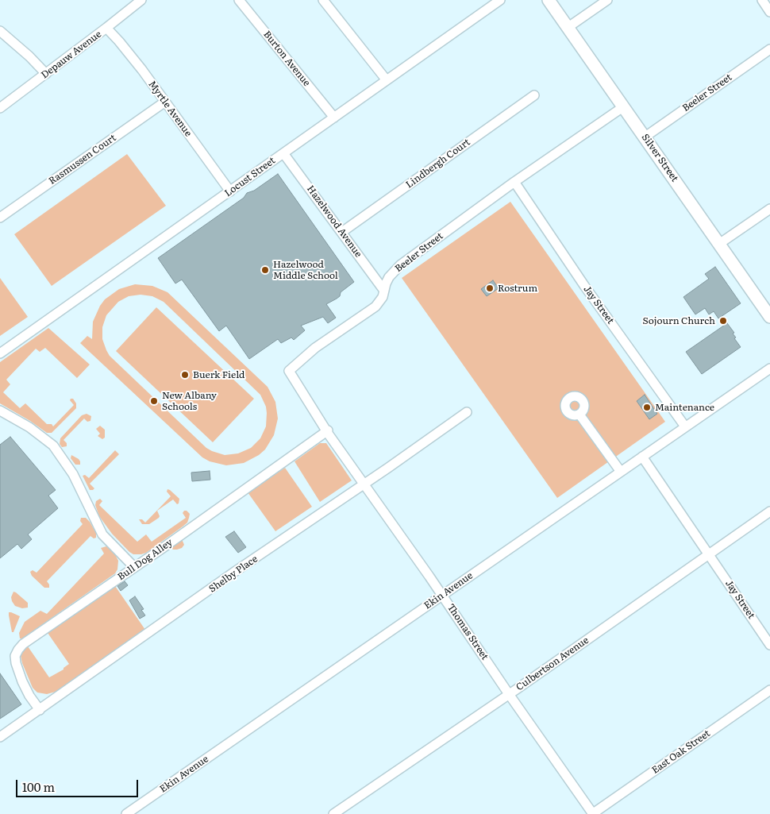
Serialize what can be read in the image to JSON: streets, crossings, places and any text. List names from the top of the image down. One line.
{"streets":{"main road":["Silver Street"],"street":["Depauw Avenue","Burton Avenue","Beeler Street","Myrtle Avenue","Rasmussen Court","Lindbergh Court","Locust Street","Hazelwood Avenue","Jay Street","Bull Dog Alley","Shelby Place","Ekin Avenue","Thomas Street","Culbertson Avenue","East Oak Street"]},"crossings":[["Depauw Avenue","Myrtle Avenue"],["Burton Avenue","Locust Street"],["Beeler Street","Silver Street"],["Beeler Street","Hazelwood Avenue"],["Beeler Street","Jay Street"],["Beeler Street","Bull Dog Alley"],["Beeler Street","Thomas Street"],["Myrtle Avenue","Rasmussen Court"],["Myrtle Avenue","Locust Street"],["Lindbergh Court","Hazelwood Avenue"],["Locust Street","Hazelwood Avenue"],["Jay Street","Ekin Avenue"],["Jay Street","Culbertson Avenue"],["Bull Dog Alley","Shelby Place"],["Bull Dog Alley","Thomas Street"],["Shelby Place","Thomas Street"],["Ekin Avenue","Thomas Street"],["Thomas Street","Culbertson Avenue"],["Thomas Street","East Oak Street"]],"places":["Hazelwood Middle School","Rostrum","Sojourn Church","Buerk Field","New Albany Schools","Maintenance"],"scale_bar":"100 m"}
